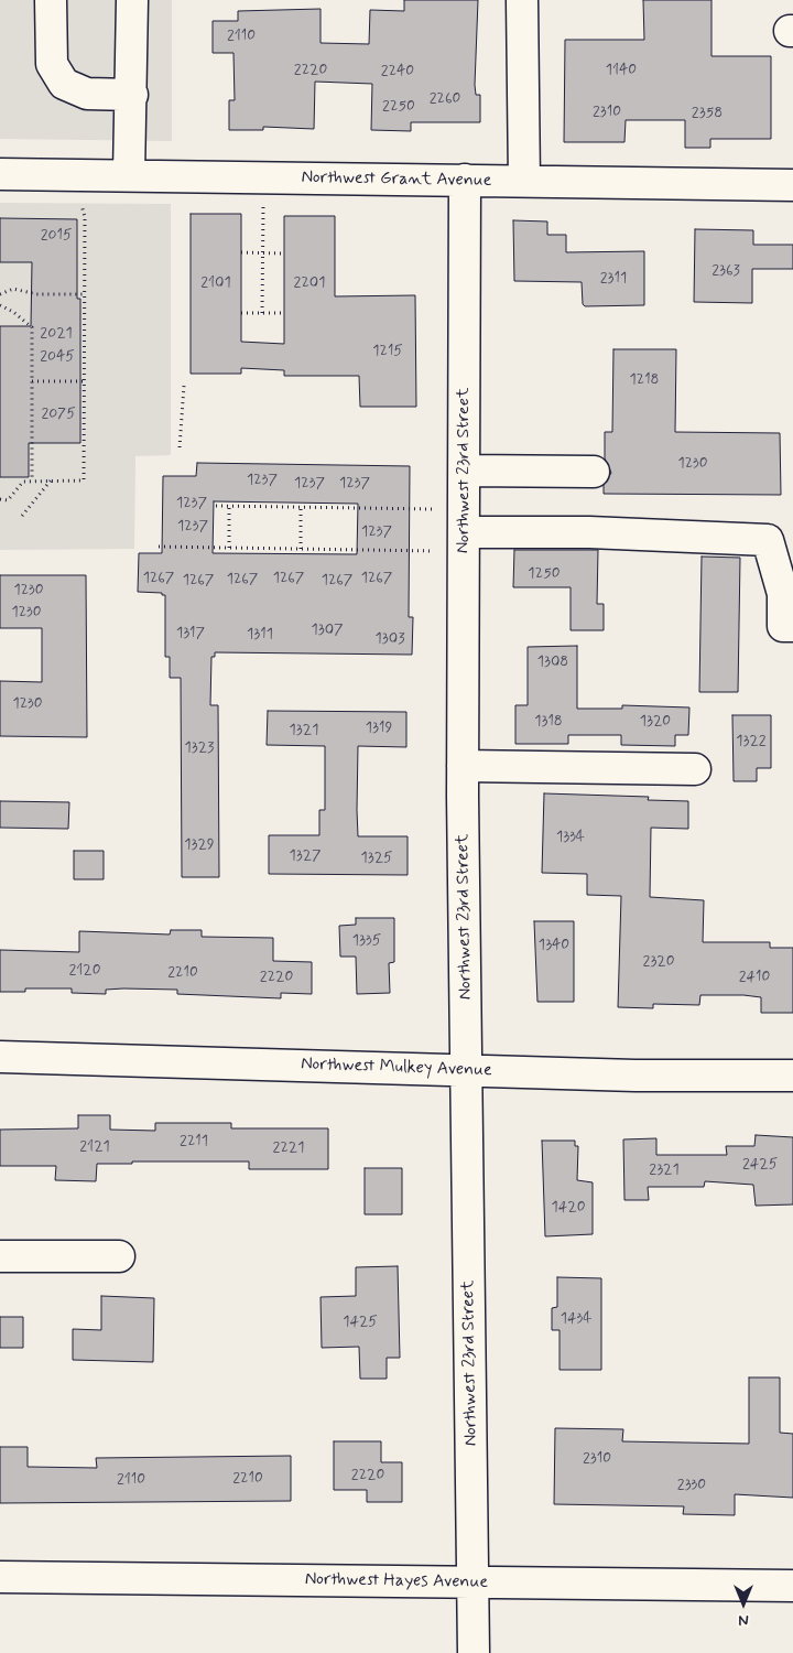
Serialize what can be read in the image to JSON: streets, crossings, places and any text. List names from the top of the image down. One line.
{"streets":{"street":["Northwest Grant Avenue","Northwest 23rd Street","Northwest Mulkey Avenue","Northwest Hayes Avenue"]},"crossings":[["Northwest Grant Avenue","Northwest 23rd Street"],["Northwest 23rd Street","Northwest Mulkey Avenue"],["Northwest 23rd Street","Northwest Hayes Avenue"]],"house_numbers":["2110","2220","1140","2240","2260","2250","2310","2358","2015","2363","2311","2101","2201","2021","1215","2045","1218","2075","1230","1237","1237","1237","1237","1237","1237","1250","1267","1267","1267","1267","1267","1267","1230","1230","1307","1317","1311","1303","1308","1230","1318","1320","1319","1321","1322","1323","1334","1329","1327","1325","1335","1340","2320","2120","2210","2220","2410","2211","2121","2221","2425","2321","1420","1434","1425","2310","2220","2210","2110","2330"],"north":"bottom"}
